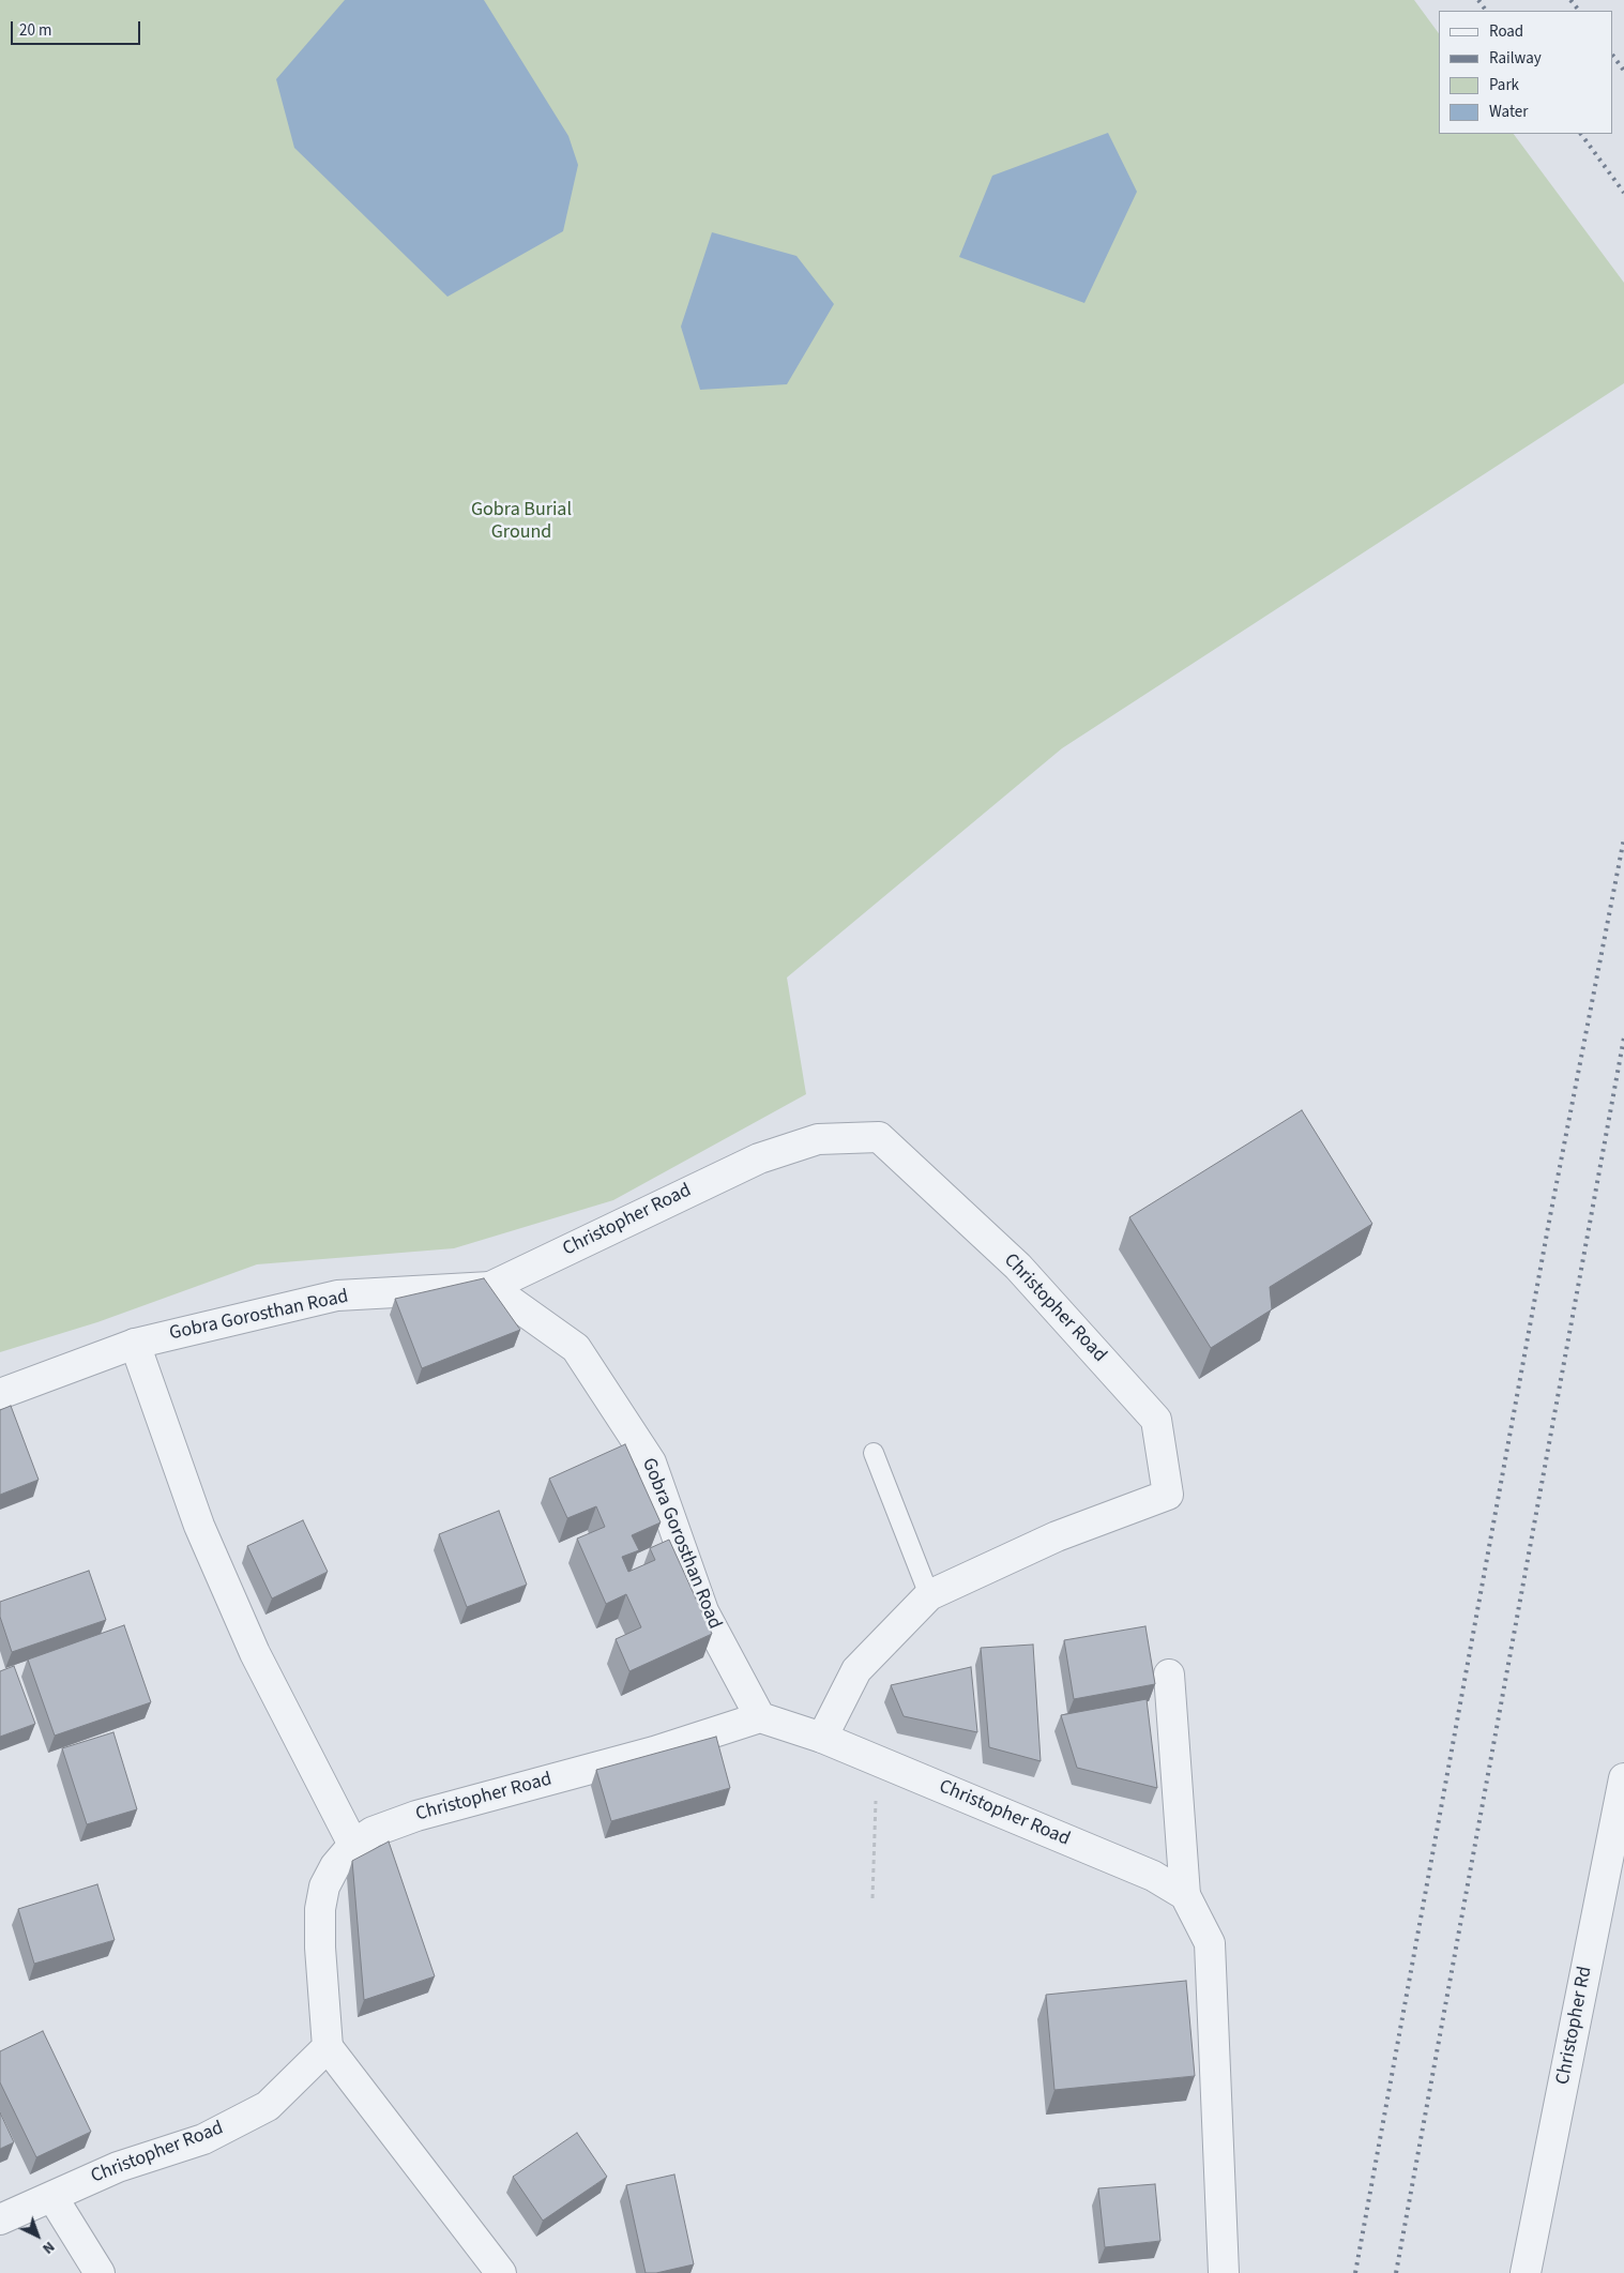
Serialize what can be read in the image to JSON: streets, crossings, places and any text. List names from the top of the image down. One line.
{"streets":{"street":["Christopher Road","Gobra Gorosthan Road","Christopher Rd"]},"crossings":[["Christopher Road","Gobra Gorosthan Road"]],"parks":["Gobra Burial Ground"],"legend":["Road","Railway","Park","Water"],"scale_bar":"20 m","north":"bottom right"}
